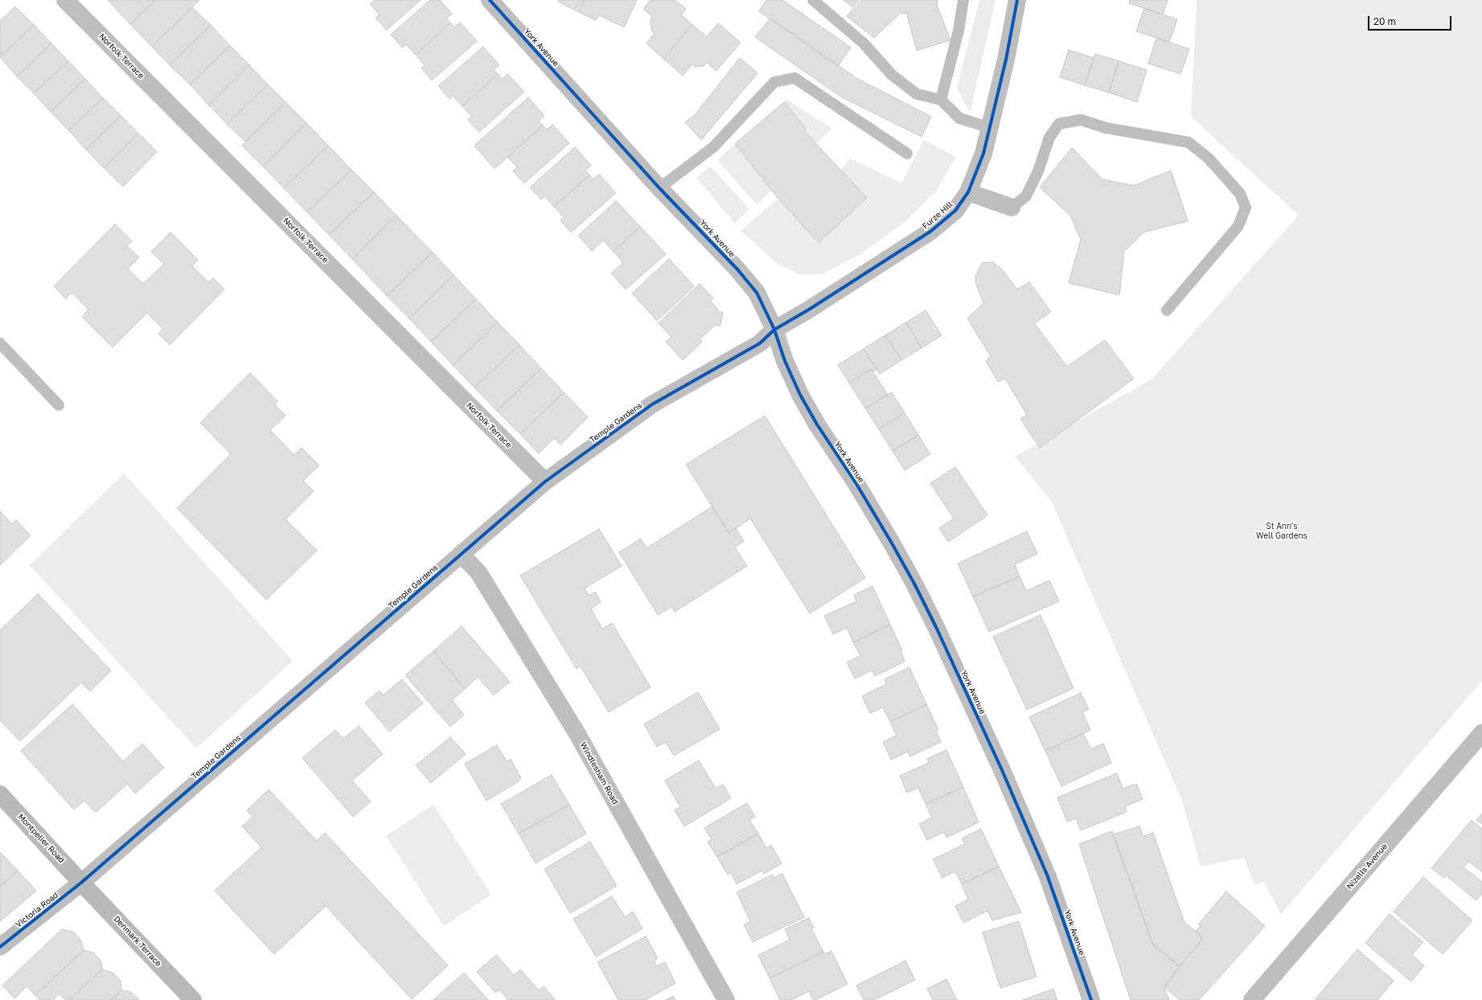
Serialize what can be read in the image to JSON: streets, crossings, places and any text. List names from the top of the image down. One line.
{"streets":{"main road":["Montpelier Road","Denmark Terrace"],"street":["York Avenue","Norfolk Terrace","Furze Hill","Temple Gardens","Windlesham Road","Nizells Avenue","Victoria Road"]},"crossings":[["York Avenue","Furze Hill"],["York Avenue","Temple Gardens"],["Norfolk Terrace","Temple Gardens"],["Furze Hill","Temple Gardens"],["Temple Gardens","Windlesham Road"],["Temple Gardens","Montpelier Road"],["Temple Gardens","Victoria Road"],["Temple Gardens","Denmark Terrace"],["Montpelier Road","Victoria Road"],["Montpelier Road","Denmark Terrace"],["Victoria Road","Denmark Terrace"]],"parks":["St Ann's Well Gardens"],"scale_bar":"20 m"}
